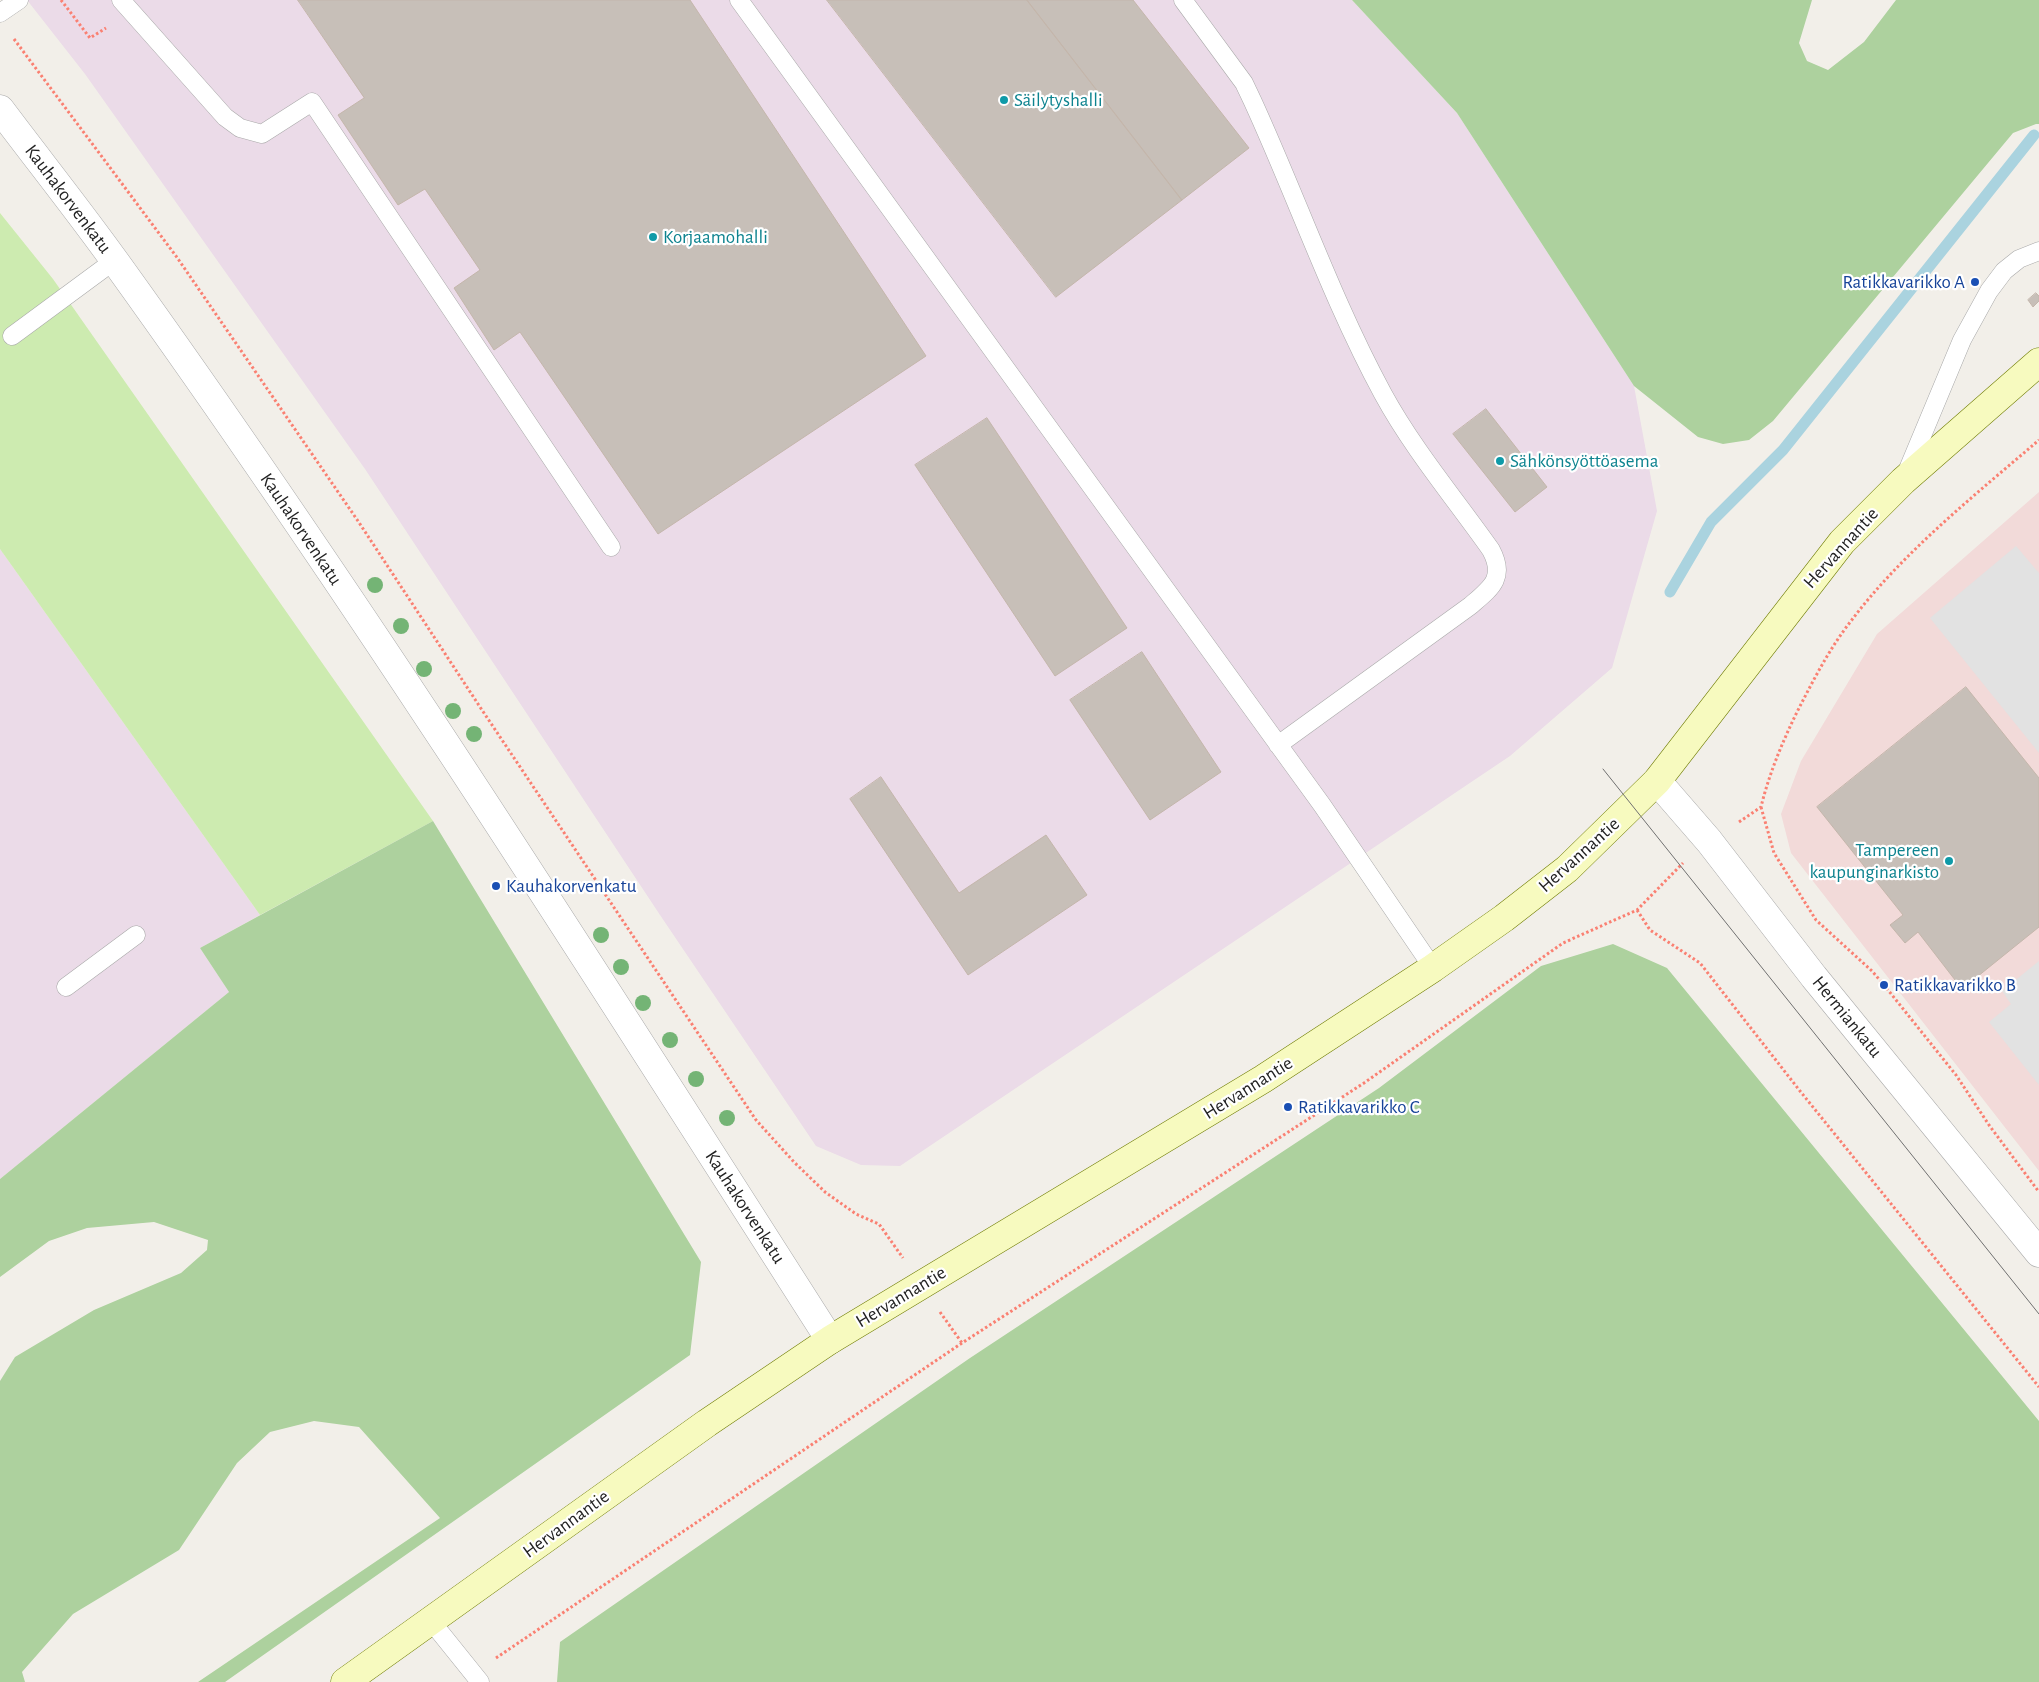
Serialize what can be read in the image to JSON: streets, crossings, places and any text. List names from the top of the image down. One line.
{"streets":{"main road":["Hervannantie"],"street":["Kauhakorvenkatu","Hermiankatu"]},"crossings":[["Kauhakorvenkatu","Hervannantie"],["Hervannantie","Hermiankatu"]],"places":["Säilytyshalli","Korjaamohalli","Ratikkavarikko A","Sähkönsyöttöasema","Tampereen kaupunginarkisto","Kauhakorvenkatu","Ratikkavarikko B","Ratikkavarikko C"]}
